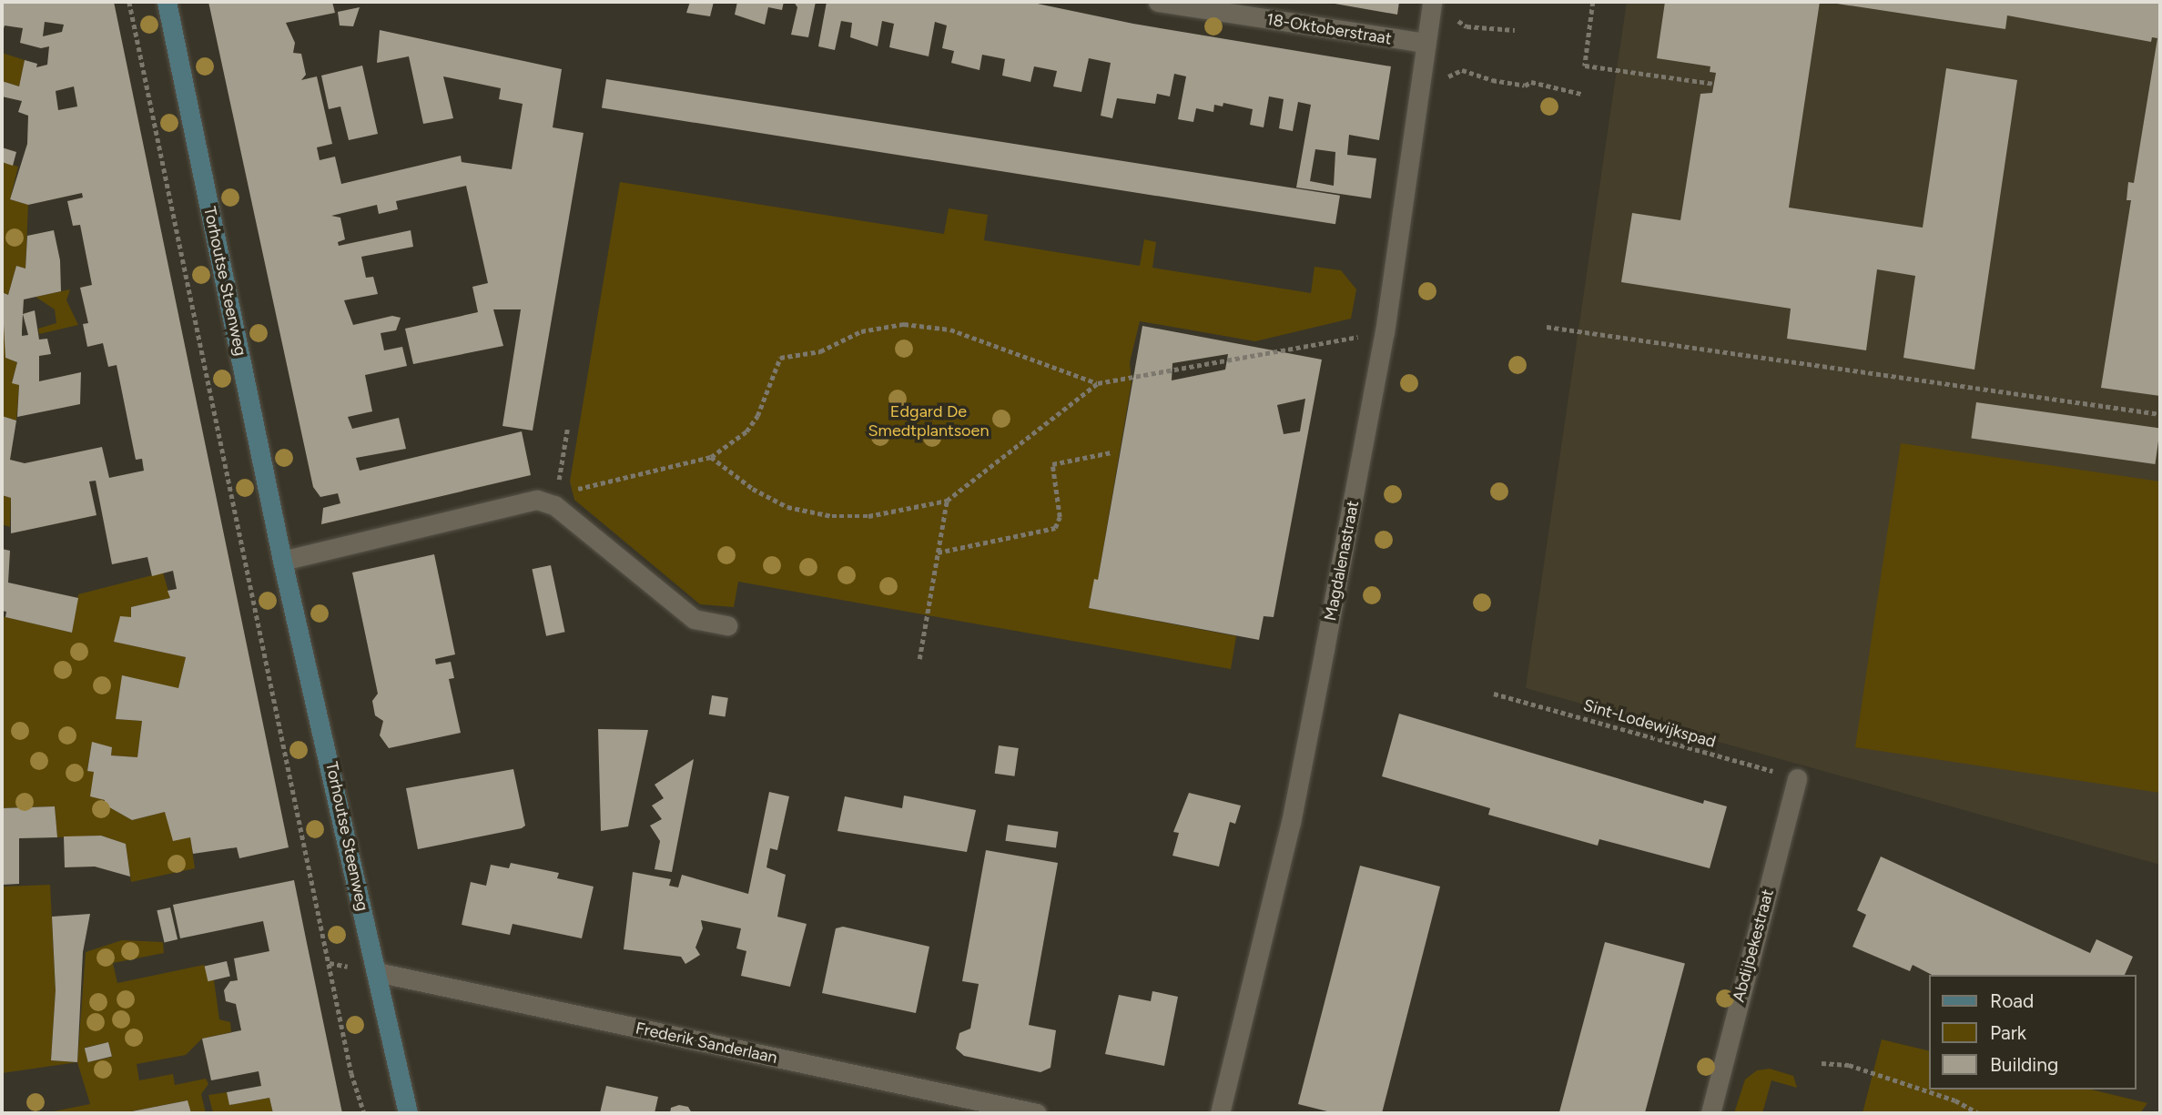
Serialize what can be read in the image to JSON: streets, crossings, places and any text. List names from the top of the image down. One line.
{"streets":{"main road":["Torhoutse Steenweg"],"street":["18-Oktoberstraat","Magdalenastraat","Abdijbekestraat","Frederik Sanderlaan"],"path":["Sint-Lodewijkspad"]},"crossings":[["18-Oktoberstraat","Magdalenastraat"],["Torhoutse Steenweg","Frederik Sanderlaan"],["Sint-Lodewijkspad","Abdijbekestraat"]],"parks":["Edgard De Smedtplantsoen"],"legend":["Road","Park","Building"]}
